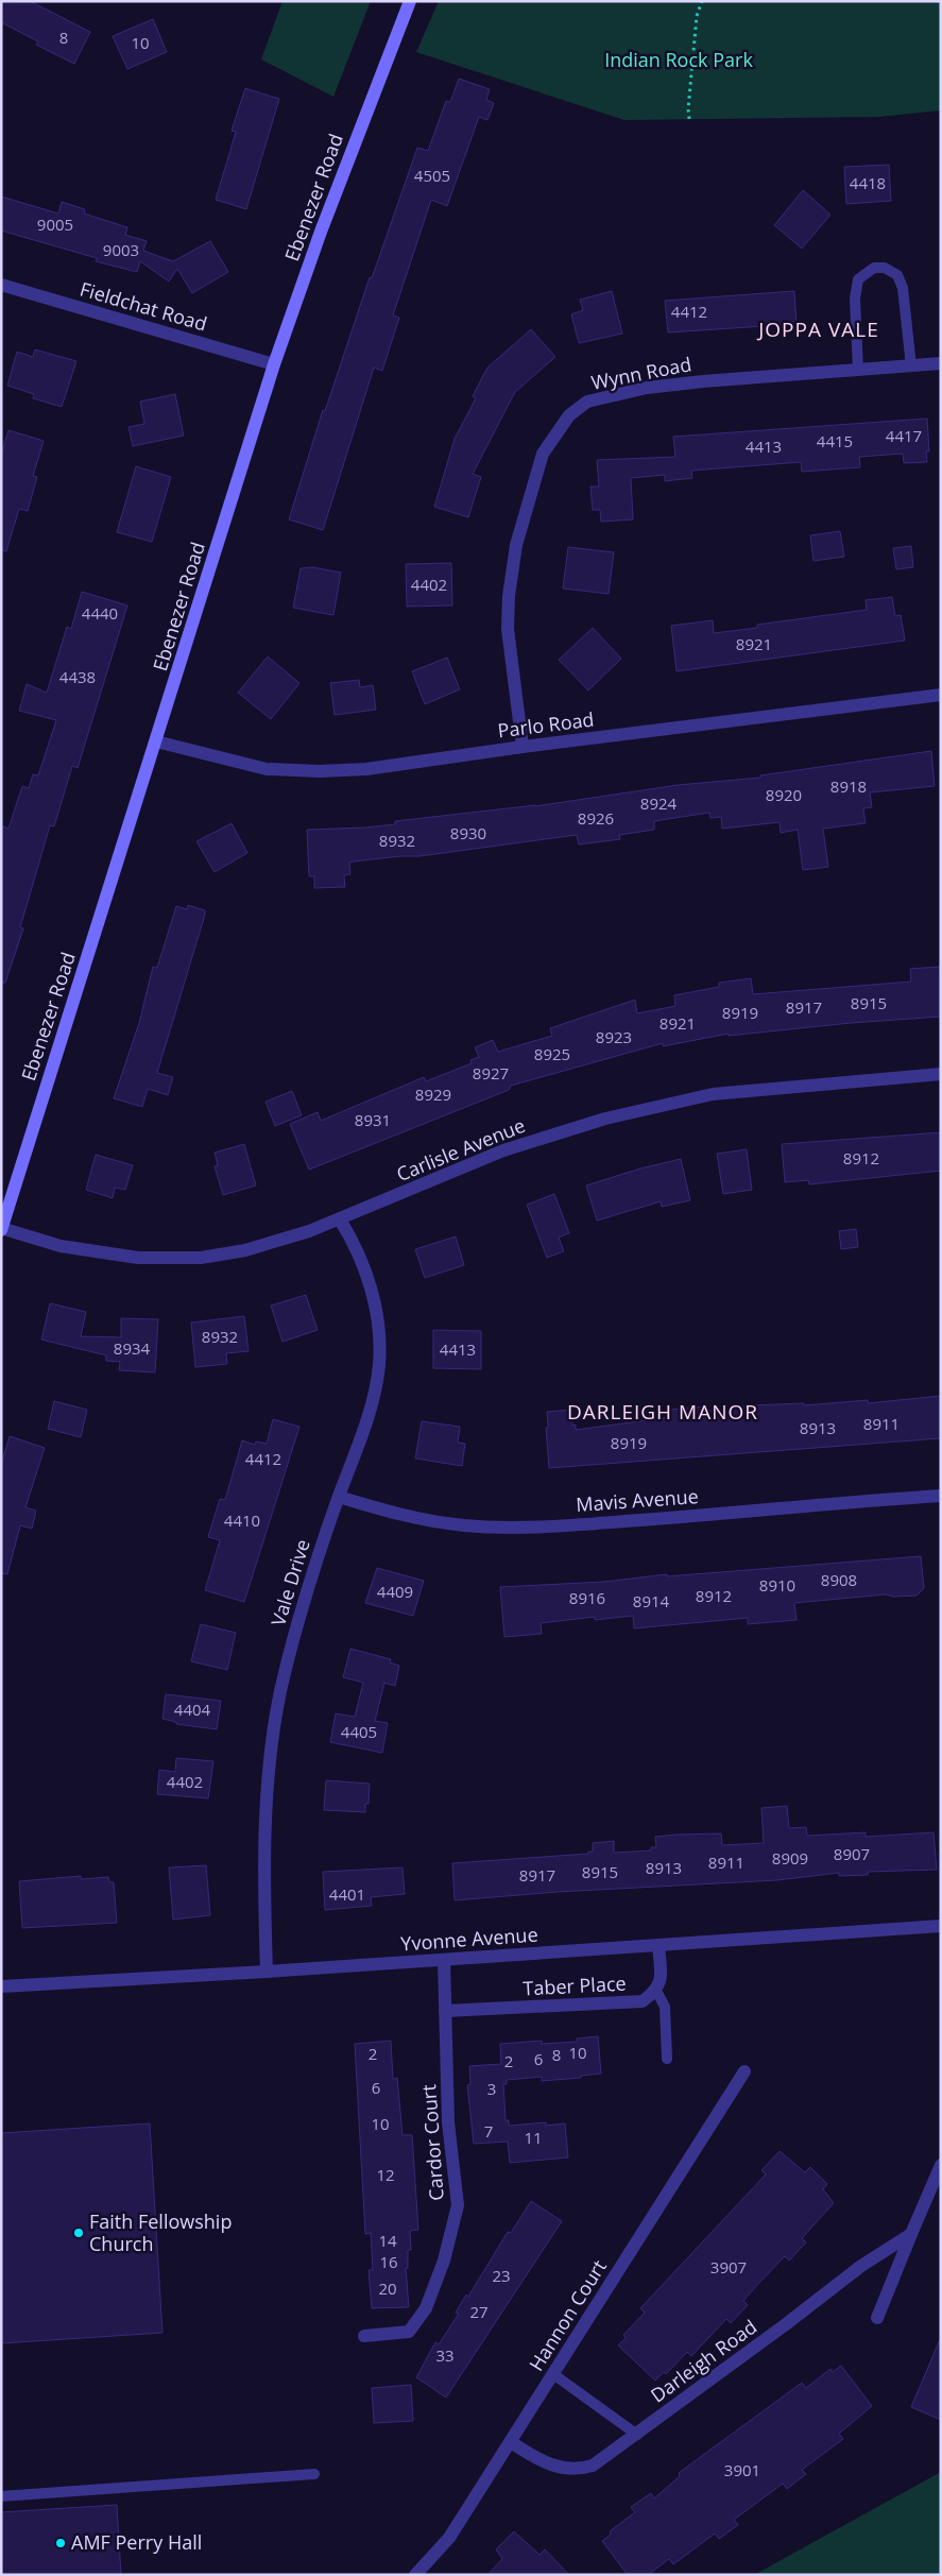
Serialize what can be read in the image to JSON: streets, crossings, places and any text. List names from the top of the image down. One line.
{"streets":{"street":["Ebenezer Road","Fieldchat Road","Wynn Road","Parlo Road","Carlisle Avenue","Mavis Avenue","Vale Drive","Yvonne Avenue","Taber Place","Cardor Court","Hannon Court","Darleigh Road"]},"crossings":[["Ebenezer Road","Fieldchat Road"],["Ebenezer Road","Parlo Road"],["Ebenezer Road","Carlisle Avenue"],["Wynn Road","Parlo Road"],["Carlisle Avenue","Vale Drive"],["Mavis Avenue","Vale Drive"],["Vale Drive","Yvonne Avenue"],["Yvonne Avenue","Cardor Court"],["Taber Place","Cardor Court"],["Hannon Court","Darleigh Road"]],"districts":["JOPPA VALE","DARLEIGH MANOR"],"parks":["Indian Rock Park"],"places":["Faith Fellowship Church","AMF Perry Hall"],"house_numbers":["8","10","4505","4418","9005","9003","4412","4417","4415","4413","4402","4440","8921","4438","8918","8920","8924","8926","8930","8932","8915","8917","8919","8921","8923","8925","8927","8929","8931","8912","8932","8934","4413","8911","8913","8919","4412","4410","8908","8910","4409","8912","8916","8914","4404","4405","4402","8907","8909","8911","8913","8915","8917","4401","10","2","8","6","2","6","3","10","7","11","12","14","16","3907","23","20","27","33","3901"]}
